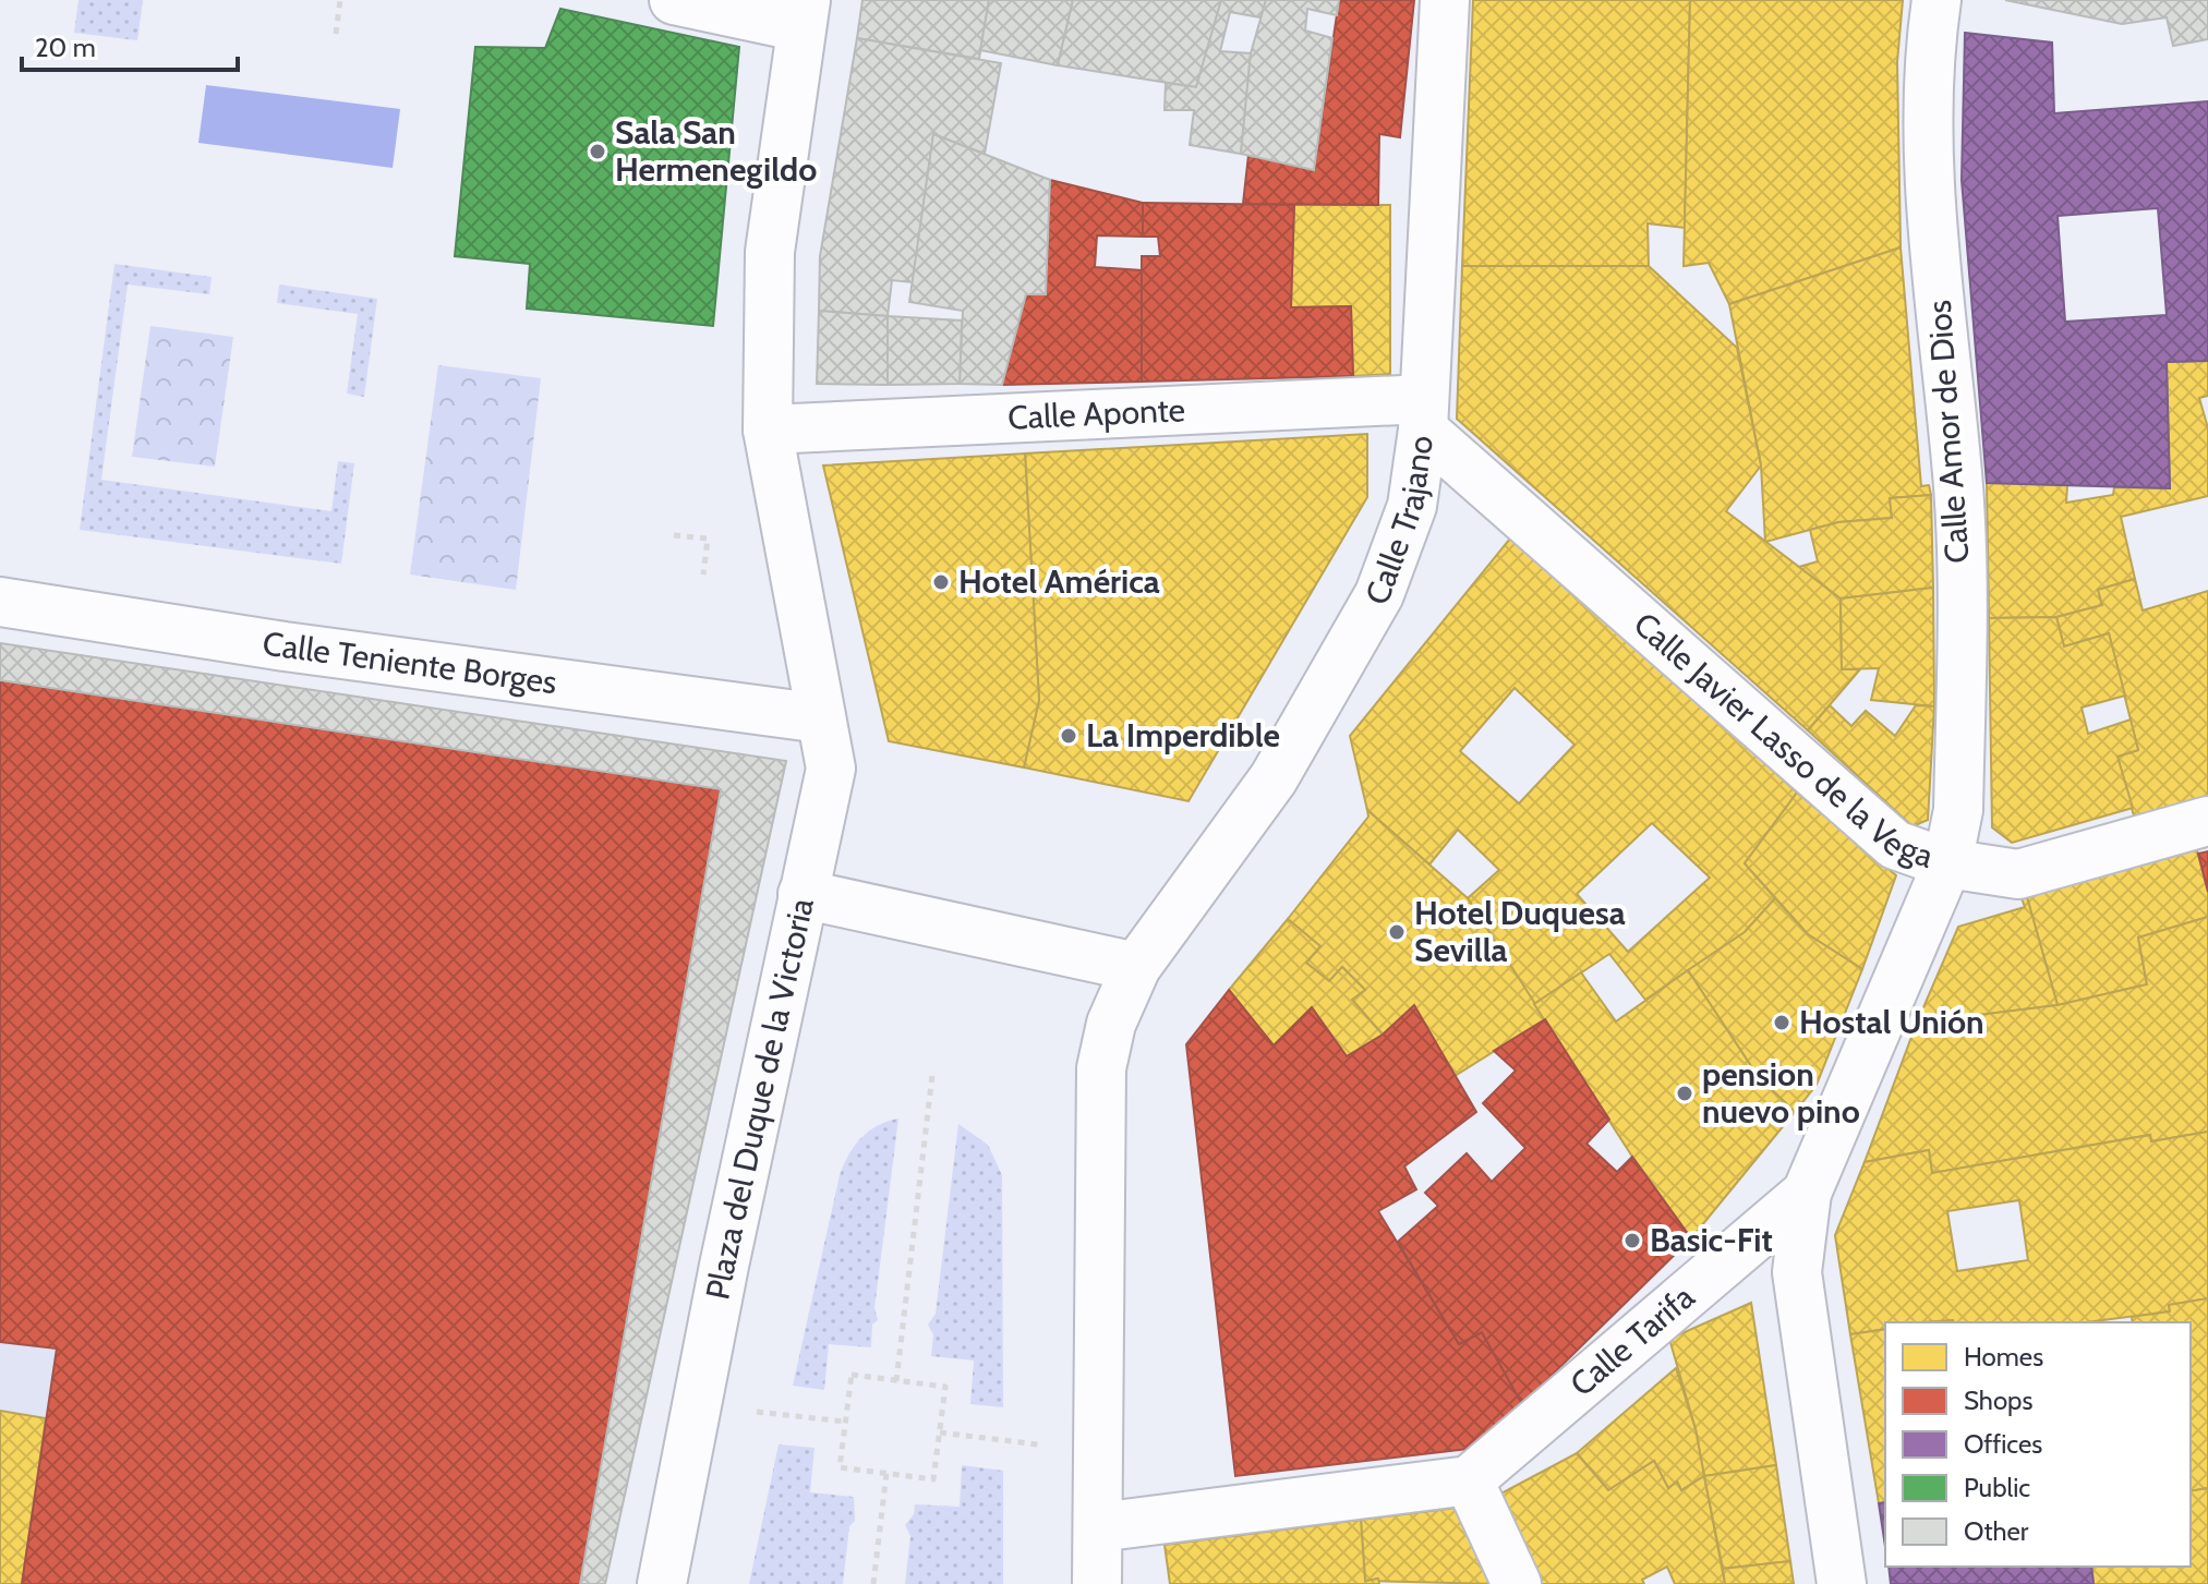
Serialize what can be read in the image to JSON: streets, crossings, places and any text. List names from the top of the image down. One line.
{"streets":{"street":["Calle Aponte","Calle Amor de Dios","Calle Trajano","Calle Teniente Borges","Calle Javier Lasso de la Vega","Plaza del Duque de la Victoria","Calle Tarifa"]},"crossings":[["Calle Aponte","Calle Trajano"],["Calle Aponte","Calle Javier Lasso de la Vega"],["Calle Amor de Dios","Calle Javier Lasso de la Vega"],["Calle Amor de Dios","Calle Tarifa"],["Calle Trajano","Calle Javier Lasso de la Vega"],["Calle Trajano","Plaza del Duque de la Victoria"],["Calle Javier Lasso de la Vega","Calle Tarifa"]],"places":["Sala San Hermenegildo","Hotel América","La Imperdible","Hotel Duquesa Sevilla","Hostal Unión","pension nuevo pino","Basic-Fit"],"legend":["Homes","Shops","Offices","Public","Other"],"scale_bar":"20 m"}
